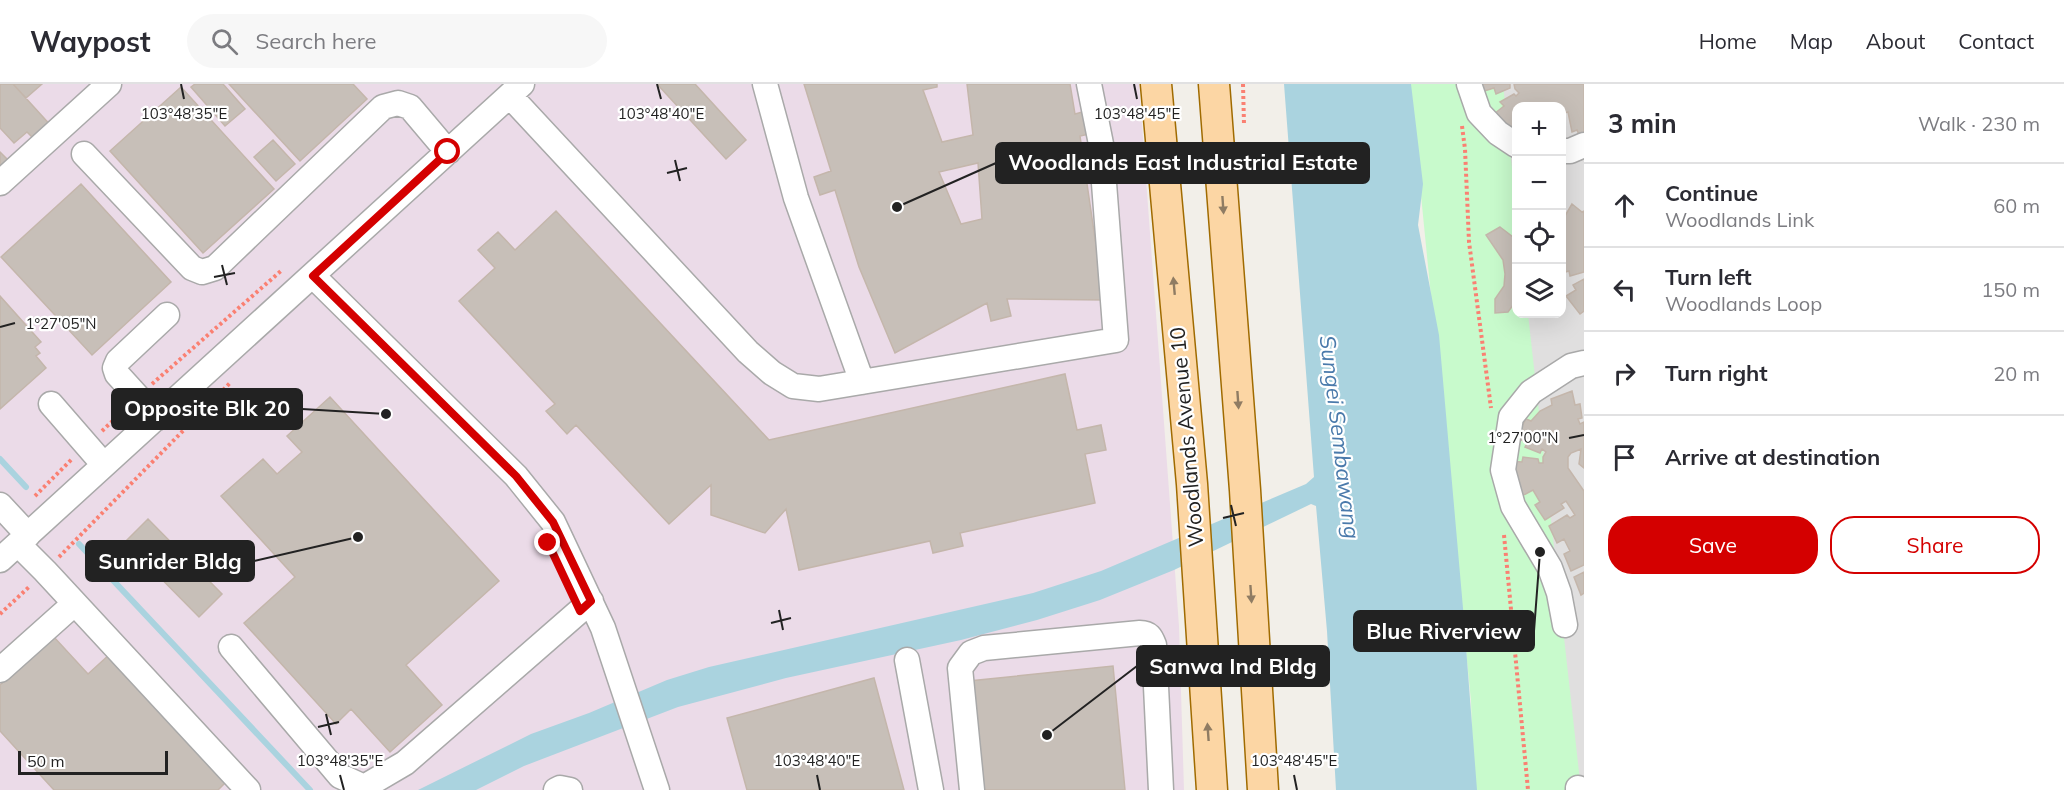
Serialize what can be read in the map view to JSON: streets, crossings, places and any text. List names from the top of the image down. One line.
{"streets":{"main road":["Woodlands Avenue 10"]},"water":["Sungei Sembawang"],"places":["Woodlands East Industrial Estate","Opposite Blk 20","Sunrider Bldg","Blue Riverview","Sanwa Ind Bldg"],"scale_bar":"50 m","page":{"header":"Waypost","search":"Search here","nav":["Home","Map","About","Contact"],"heading":["3 min","Walk · 230 m"],"map_buttons":["+","−"],"list":[["Continue","Woodlands Link","60 m"],["Turn left","Woodlands Loop","150 m"],["Turn right","20 m"],"Arrive at destination"],"buttons":["Save","Share"],"scale":"50 m"},"coordinates":["103°48'35\"E","103°48'40\"E","103°48'45\"E","1°27'05\"N","1°27'00\"N"]}
